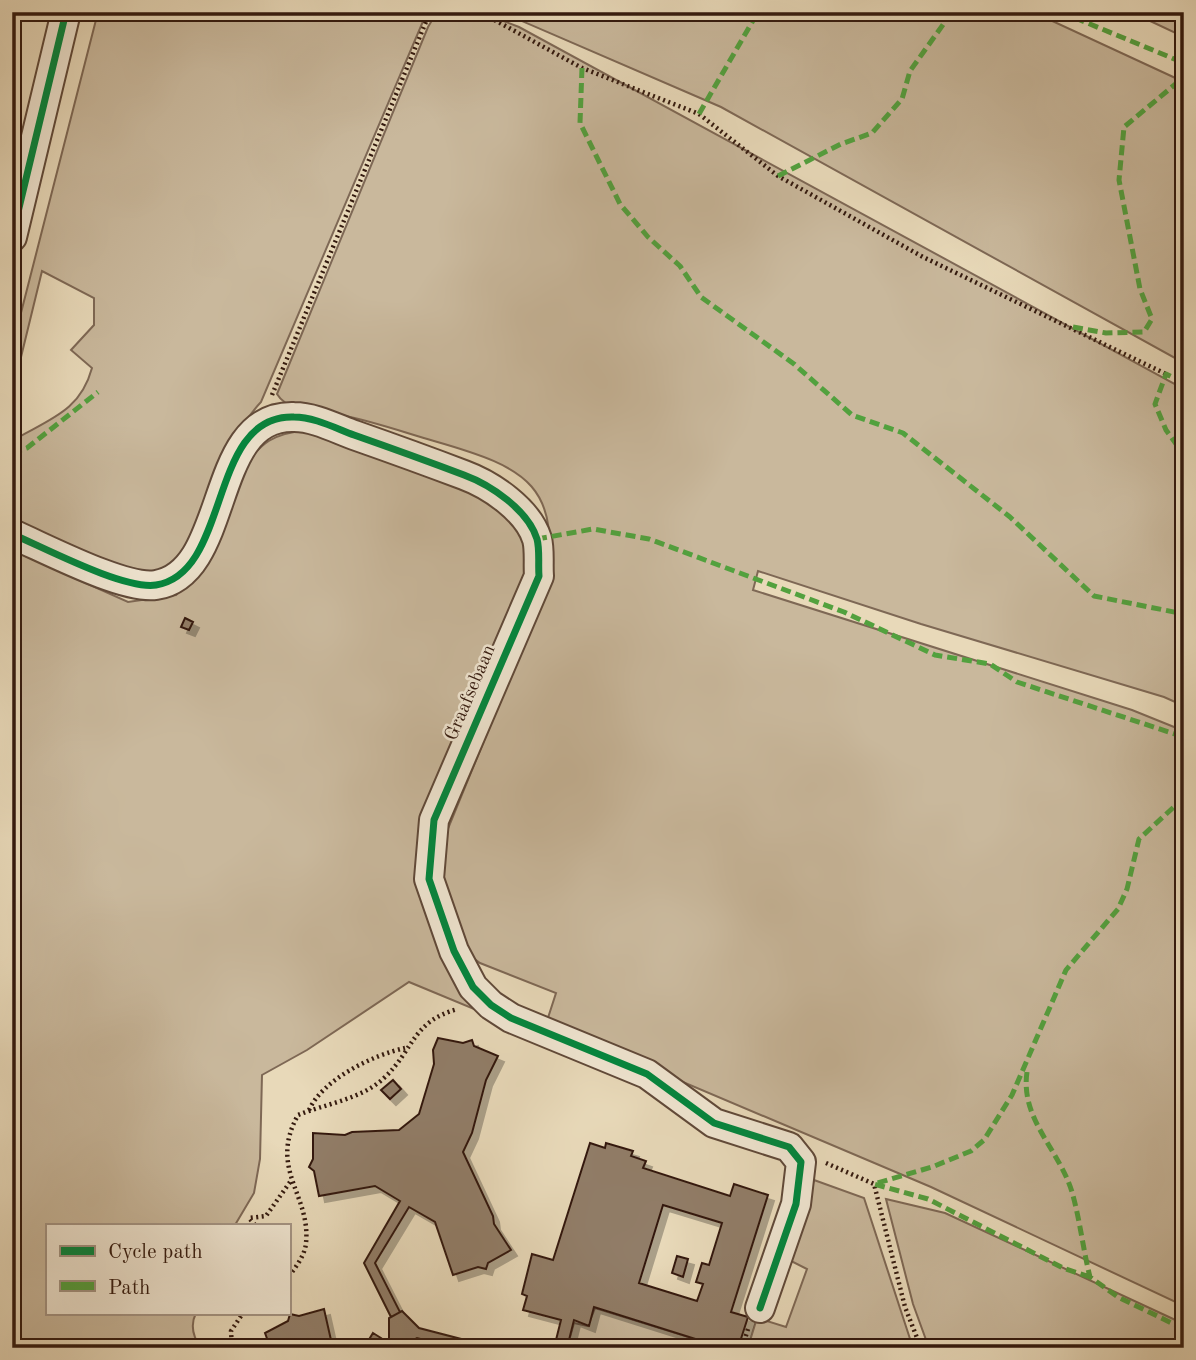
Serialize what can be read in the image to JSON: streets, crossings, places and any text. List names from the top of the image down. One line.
{"streets":{"street":["Graafsebaan"]},"legend":["Cycle path","Path"]}
